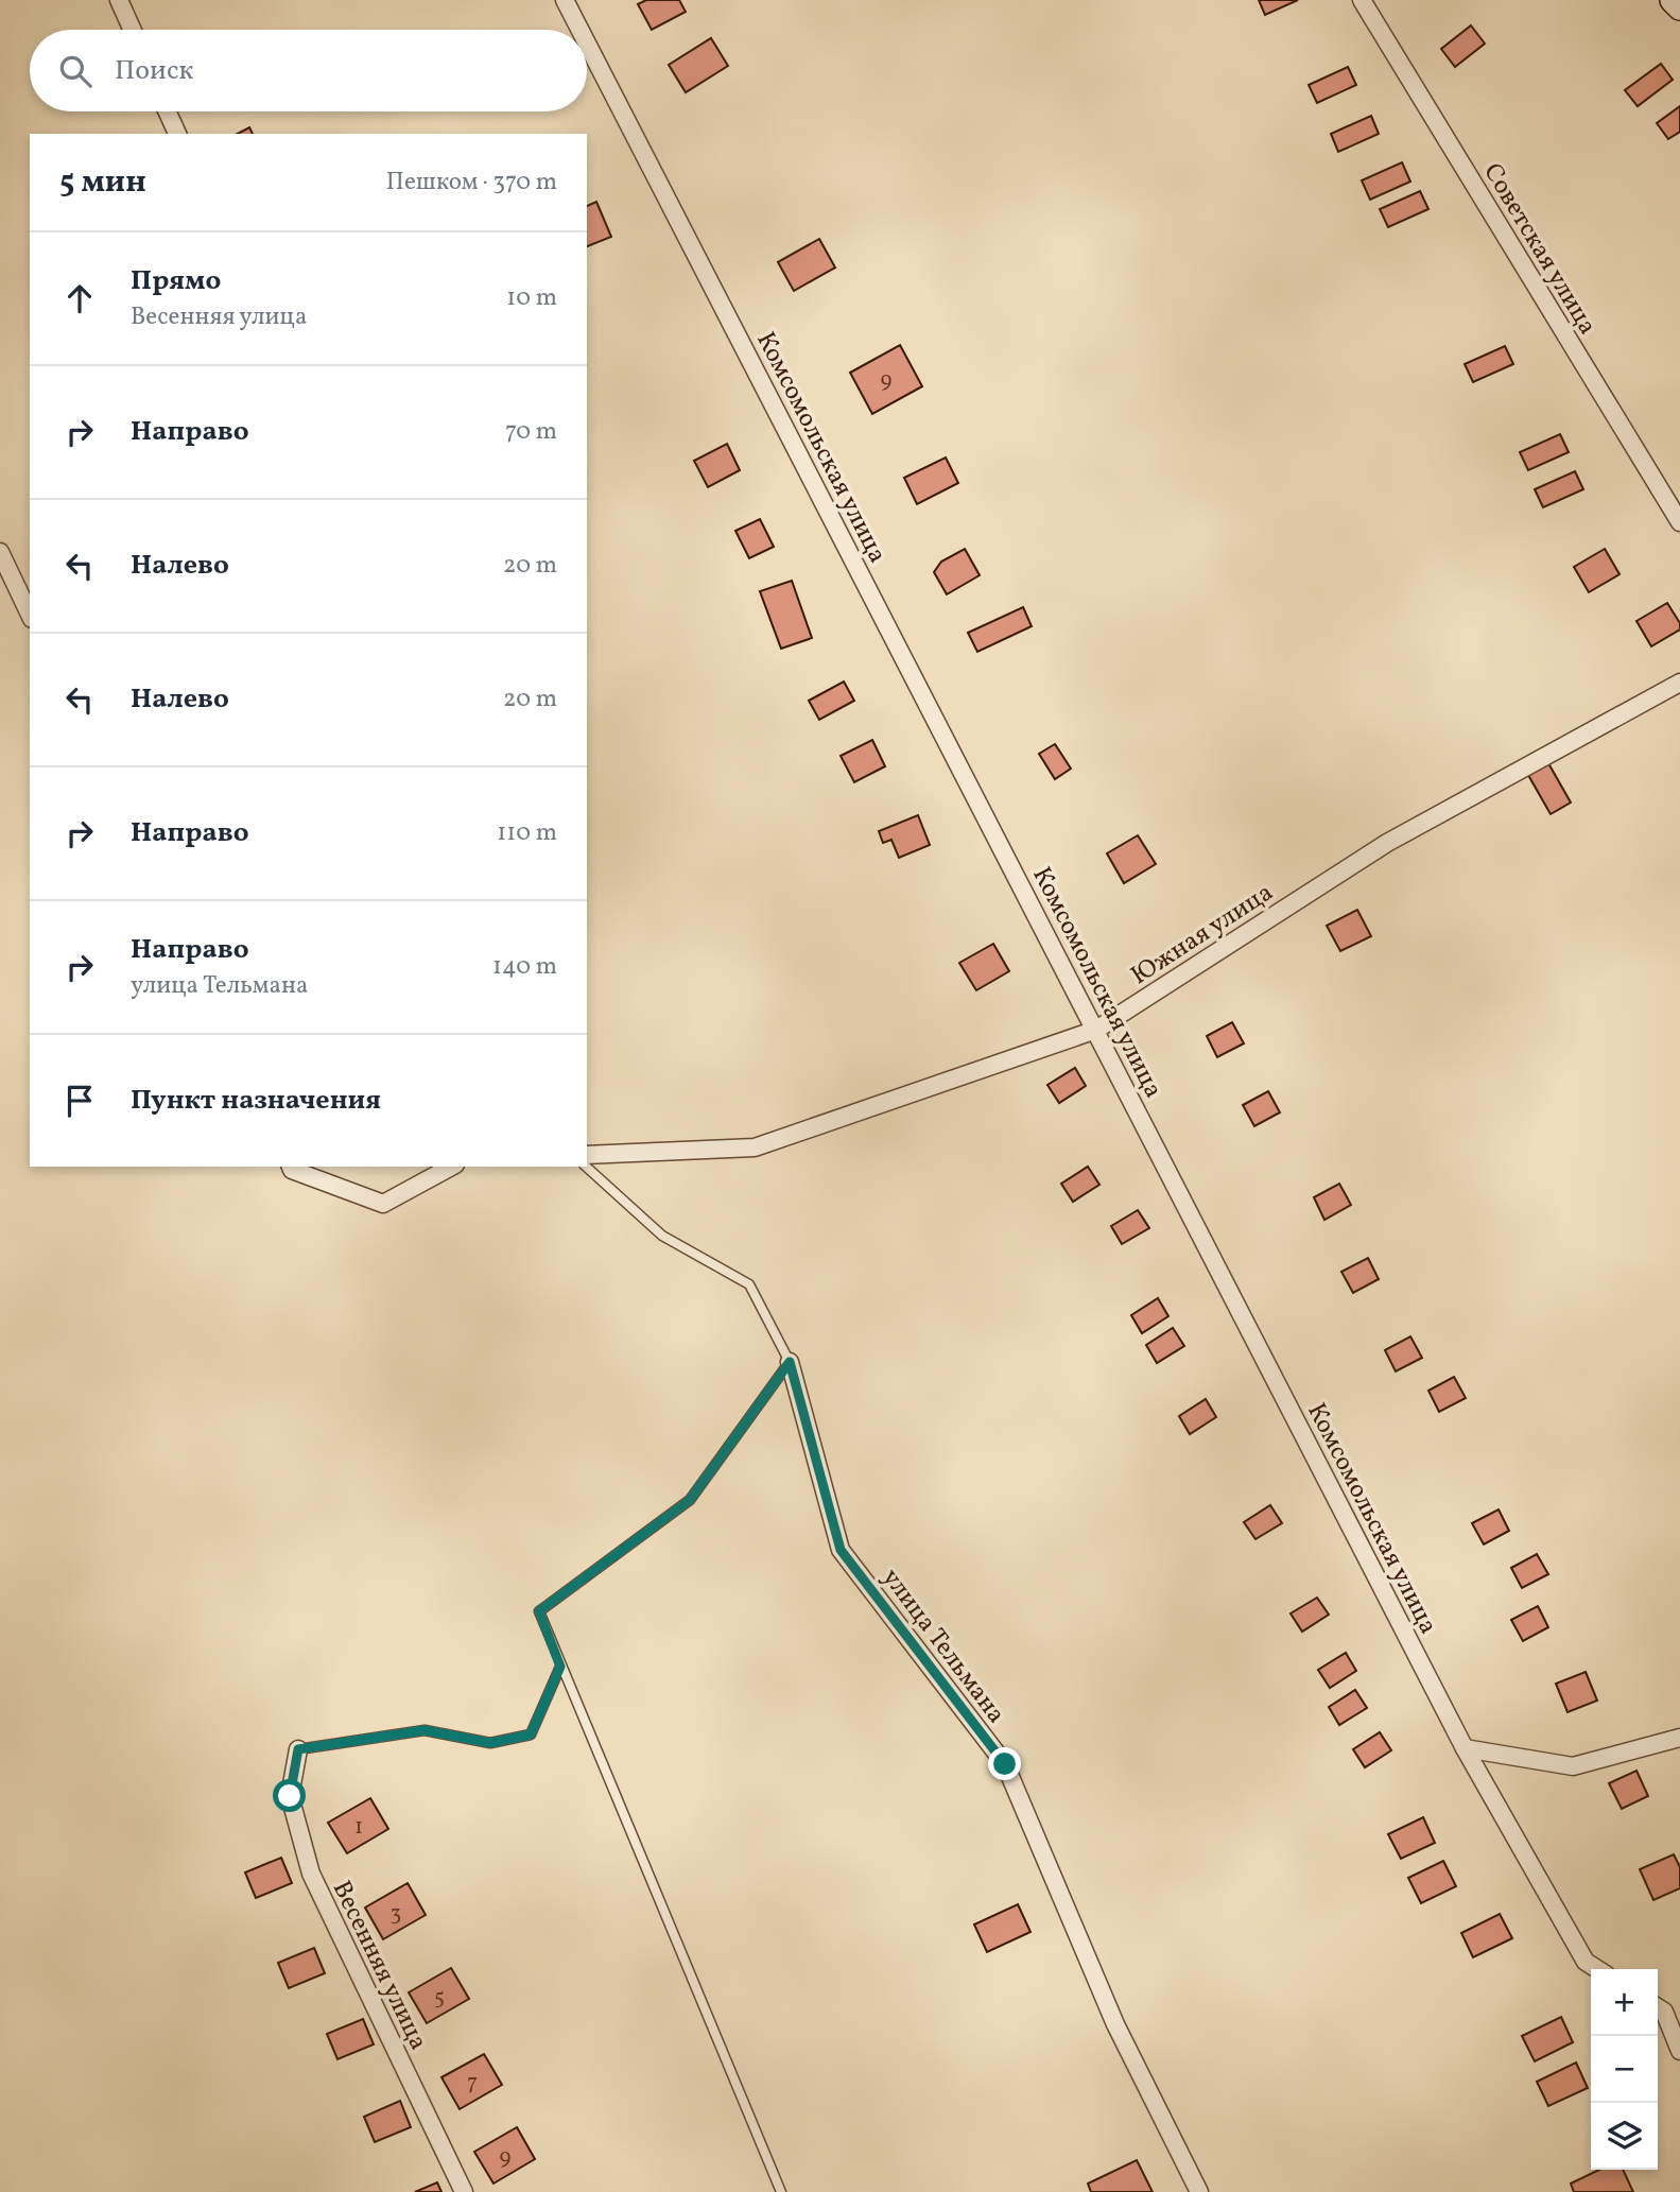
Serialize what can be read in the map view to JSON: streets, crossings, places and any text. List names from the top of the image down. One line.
{"streets":{"street":["Советская улица","Комсомольская улица","Южная улица","улица Тельмана","Весенняя улица"]},"crossings":[["Комсомольская улица","Южная улица"]],"house_numbers":["9","1","3","5","7","9"],"page":{"search":"Поиск","heading":["5 мин","Пешком · 370 m"],"list":[["Прямо","Весенняя улица","10 m"],["Направо","70 m"],["Налево","20 m"],["Налево","20 m"],["Направо","110 m"],["Направо","улица Тельмана","140 m"],"Пункт назначения"],"map_buttons":["+","−"]}}
